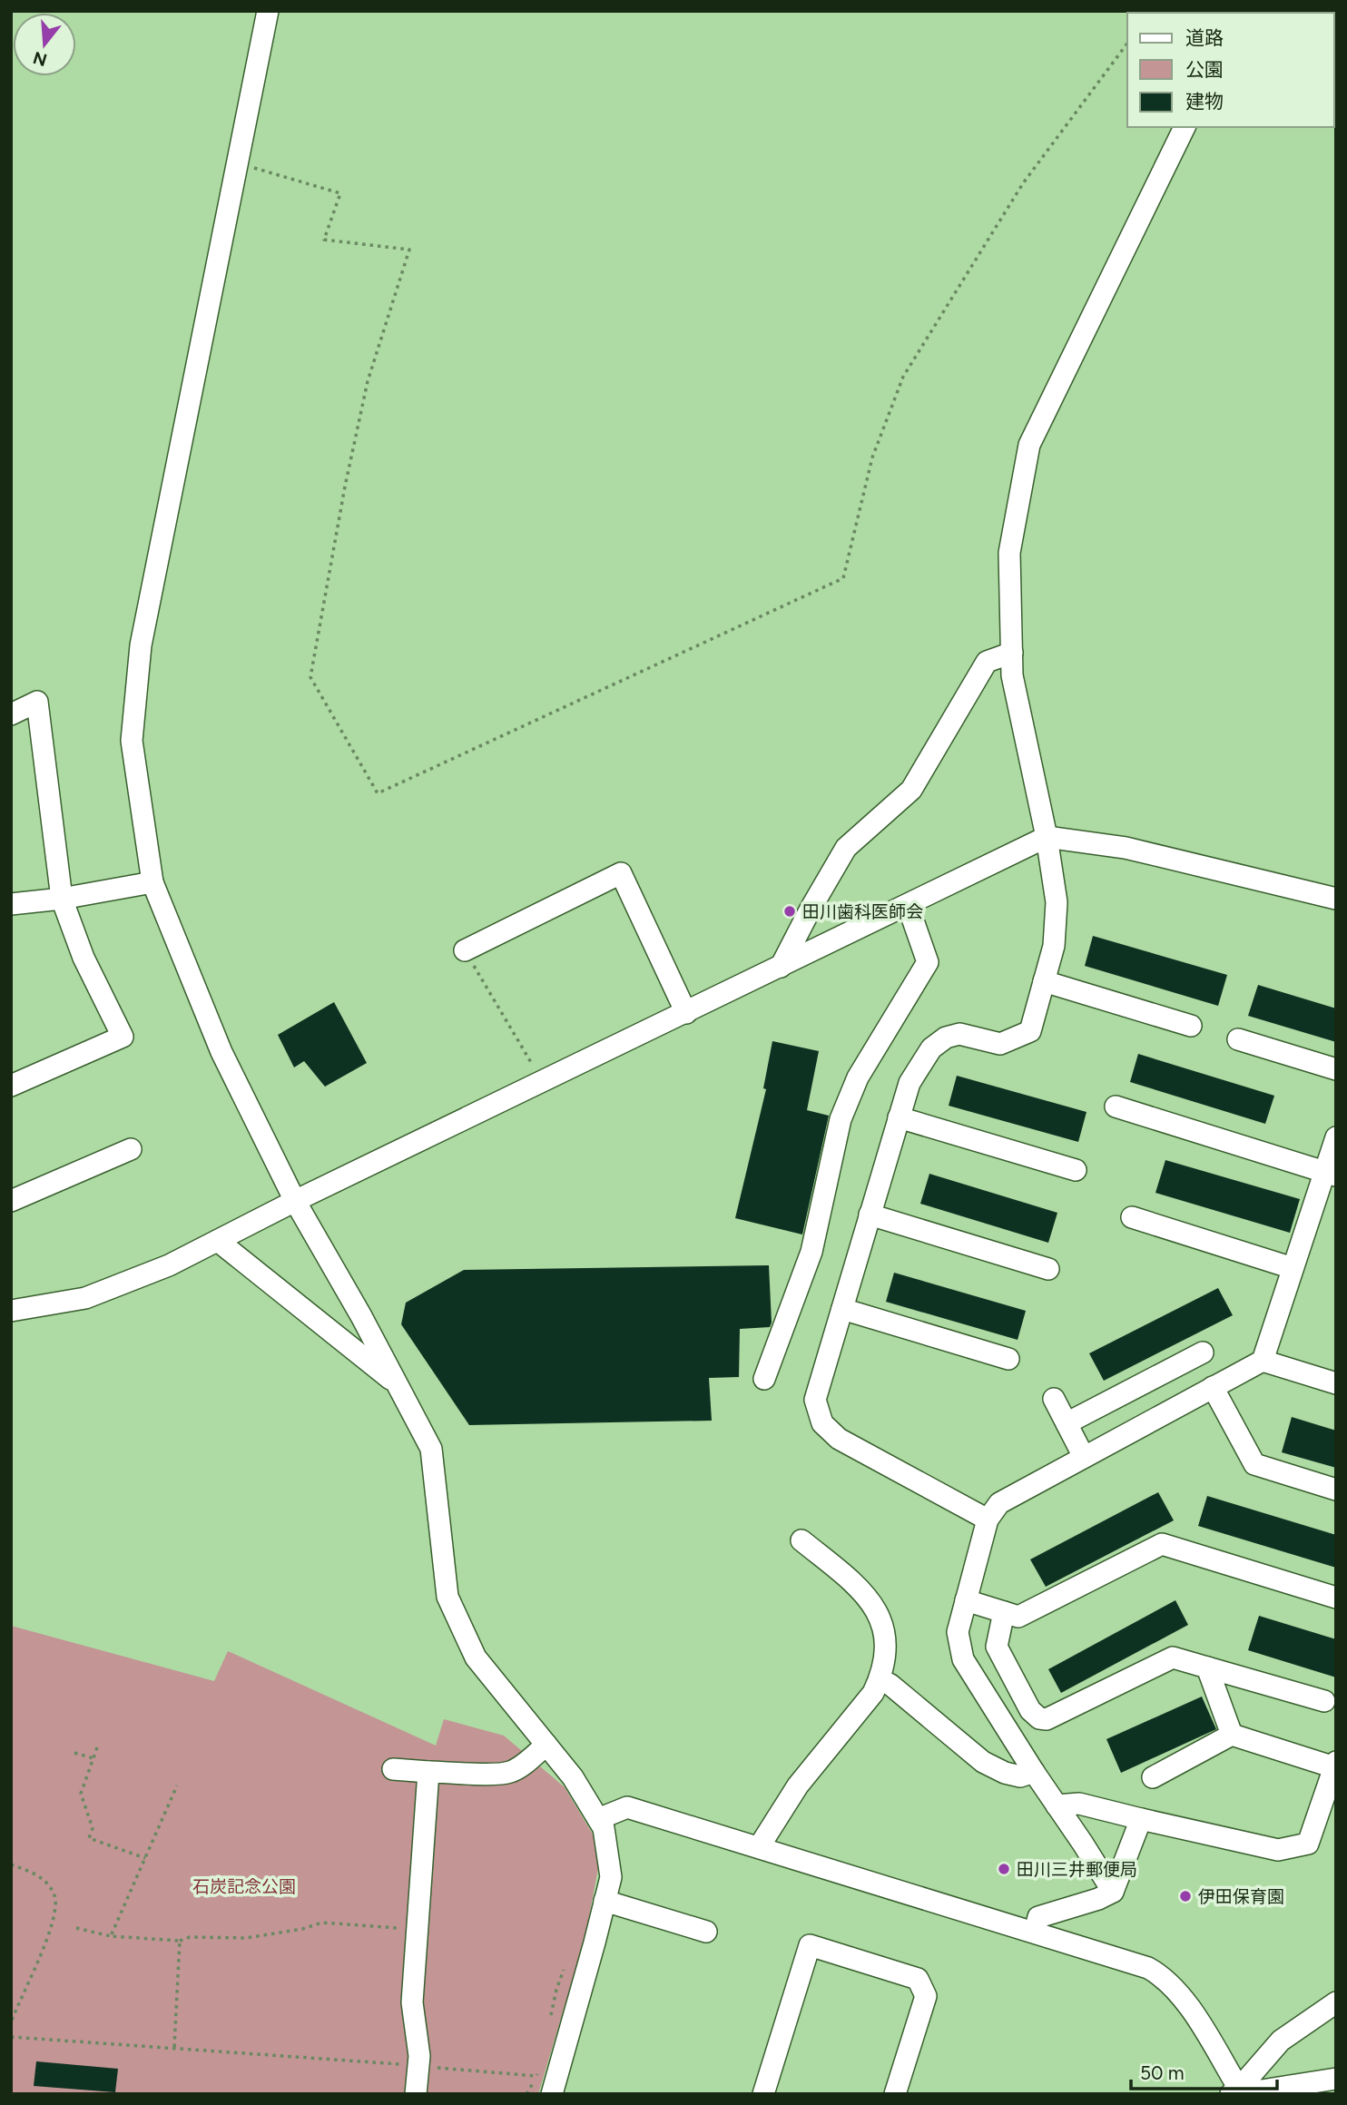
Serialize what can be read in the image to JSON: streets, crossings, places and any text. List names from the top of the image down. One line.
{"parks":["石炭記念公園"],"places":["田川歯科医師会","田川三井郵便局","伊田保育園"],"legend":["道路","公園","建物"],"scale_bar":"50 m","north":"bottom"}
